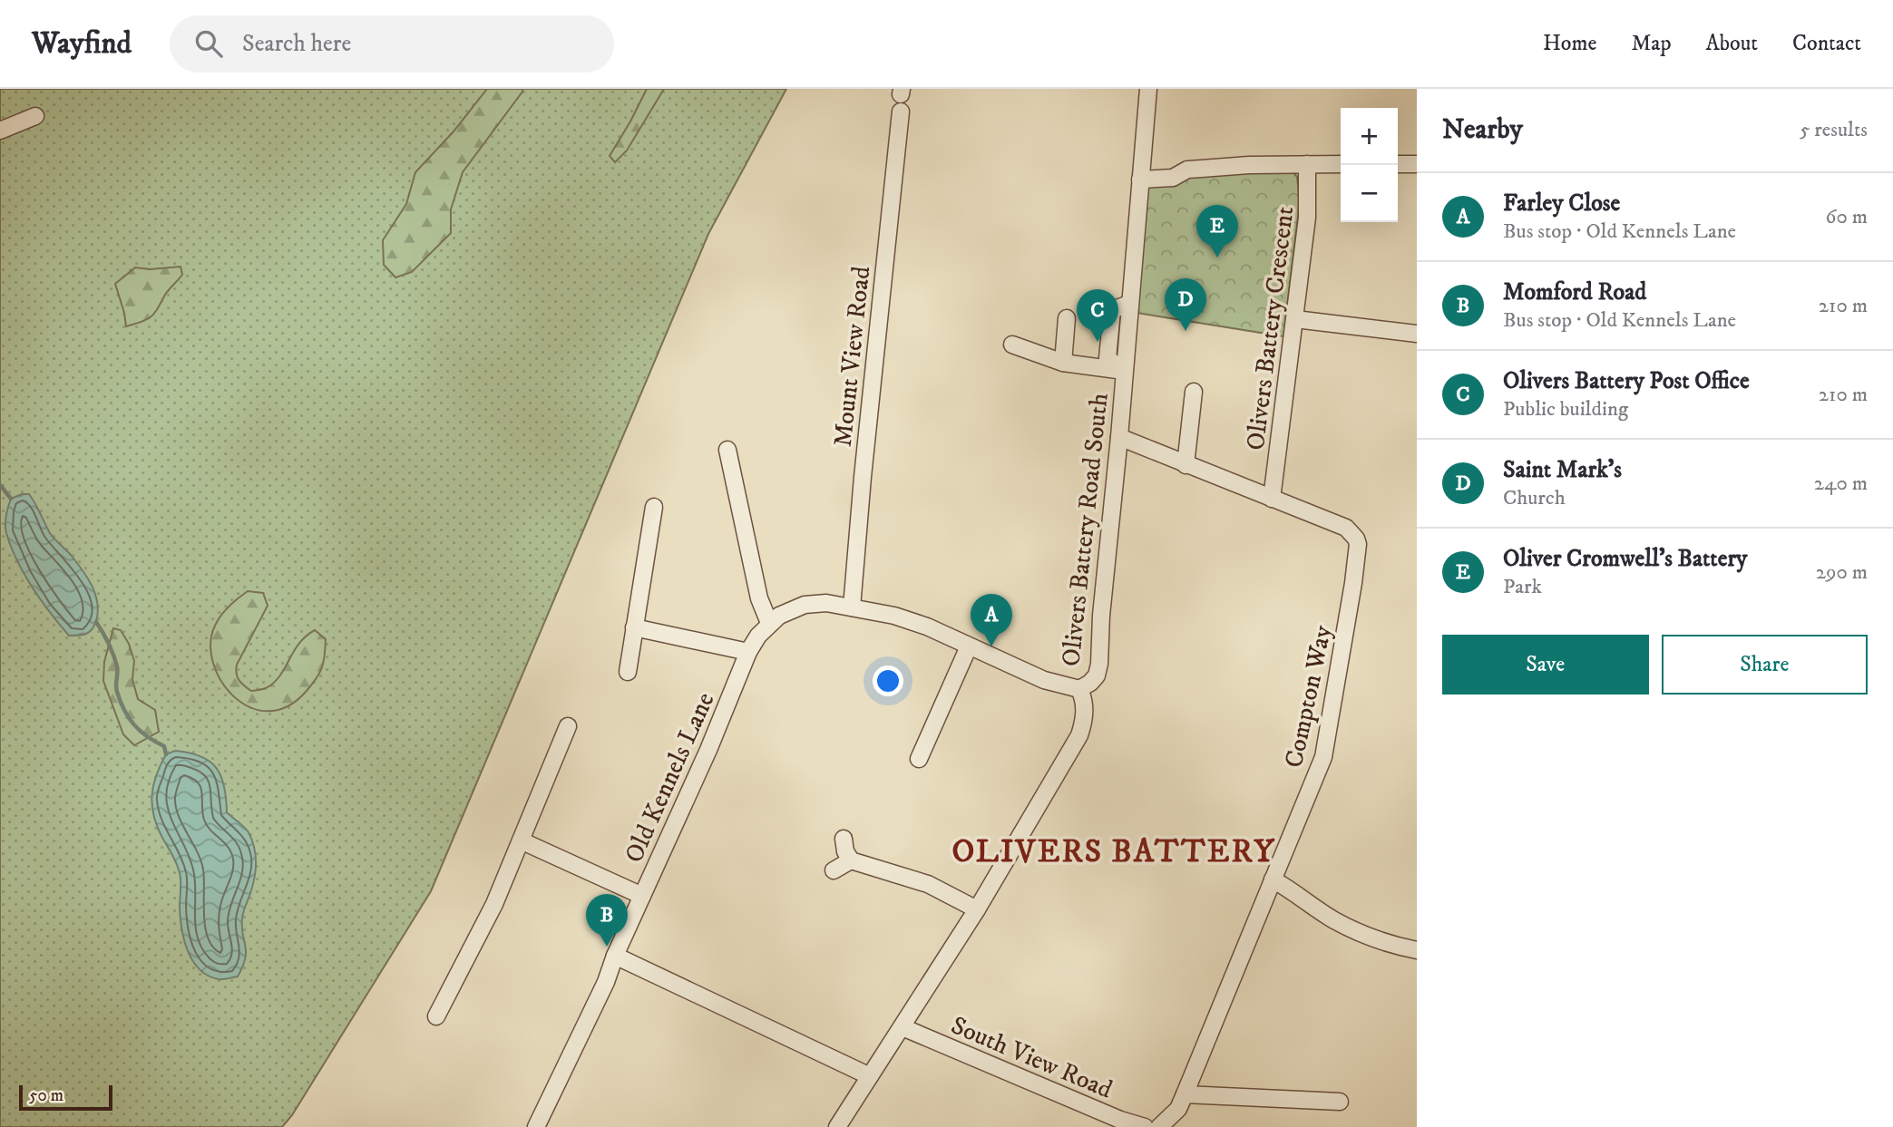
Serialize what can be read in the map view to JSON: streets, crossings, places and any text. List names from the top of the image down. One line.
{"streets":{"street":["Olivers Battery Crescent","Mount View Road","Olivers Battery Road South","Compton Way","Old Kennels Lane","South View Road"]},"crossings":[["Olivers Battery Crescent","Compton Way"],["Mount View Road","Old Kennels Lane"],["Olivers Battery Road South","Compton Way"],["Olivers Battery Road South","Old Kennels Lane"],["Olivers Battery Road South","South View Road"]],"districts":["OLIVERS BATTERY"],"scale_bar":"50 m","page":{"header":"Wayfind","search":"Search here","nav":["Home","Map","About","Contact"],"heading":["Nearby","5 results"],"map_buttons":["+","−"],"list":[{"mark":"A","name":"Farley Close","note":"Bus stop · Old Kennels Lane","value":"60 m"},{"mark":"B","name":"Momford Road","note":"Bus stop · Old Kennels Lane","value":"210 m"},{"mark":"C","name":"Olivers Battery Post Office","note":"Public building","value":"210 m"},{"mark":"D","name":"Saint Mark's","note":"Church","value":"240 m"},{"mark":"E","name":"Oliver Cromwell's Battery","note":"Park","value":"290 m"}],"pins":["E","D","C","A","B"],"buttons":["Save","Share"],"scale":"50 m"}}
